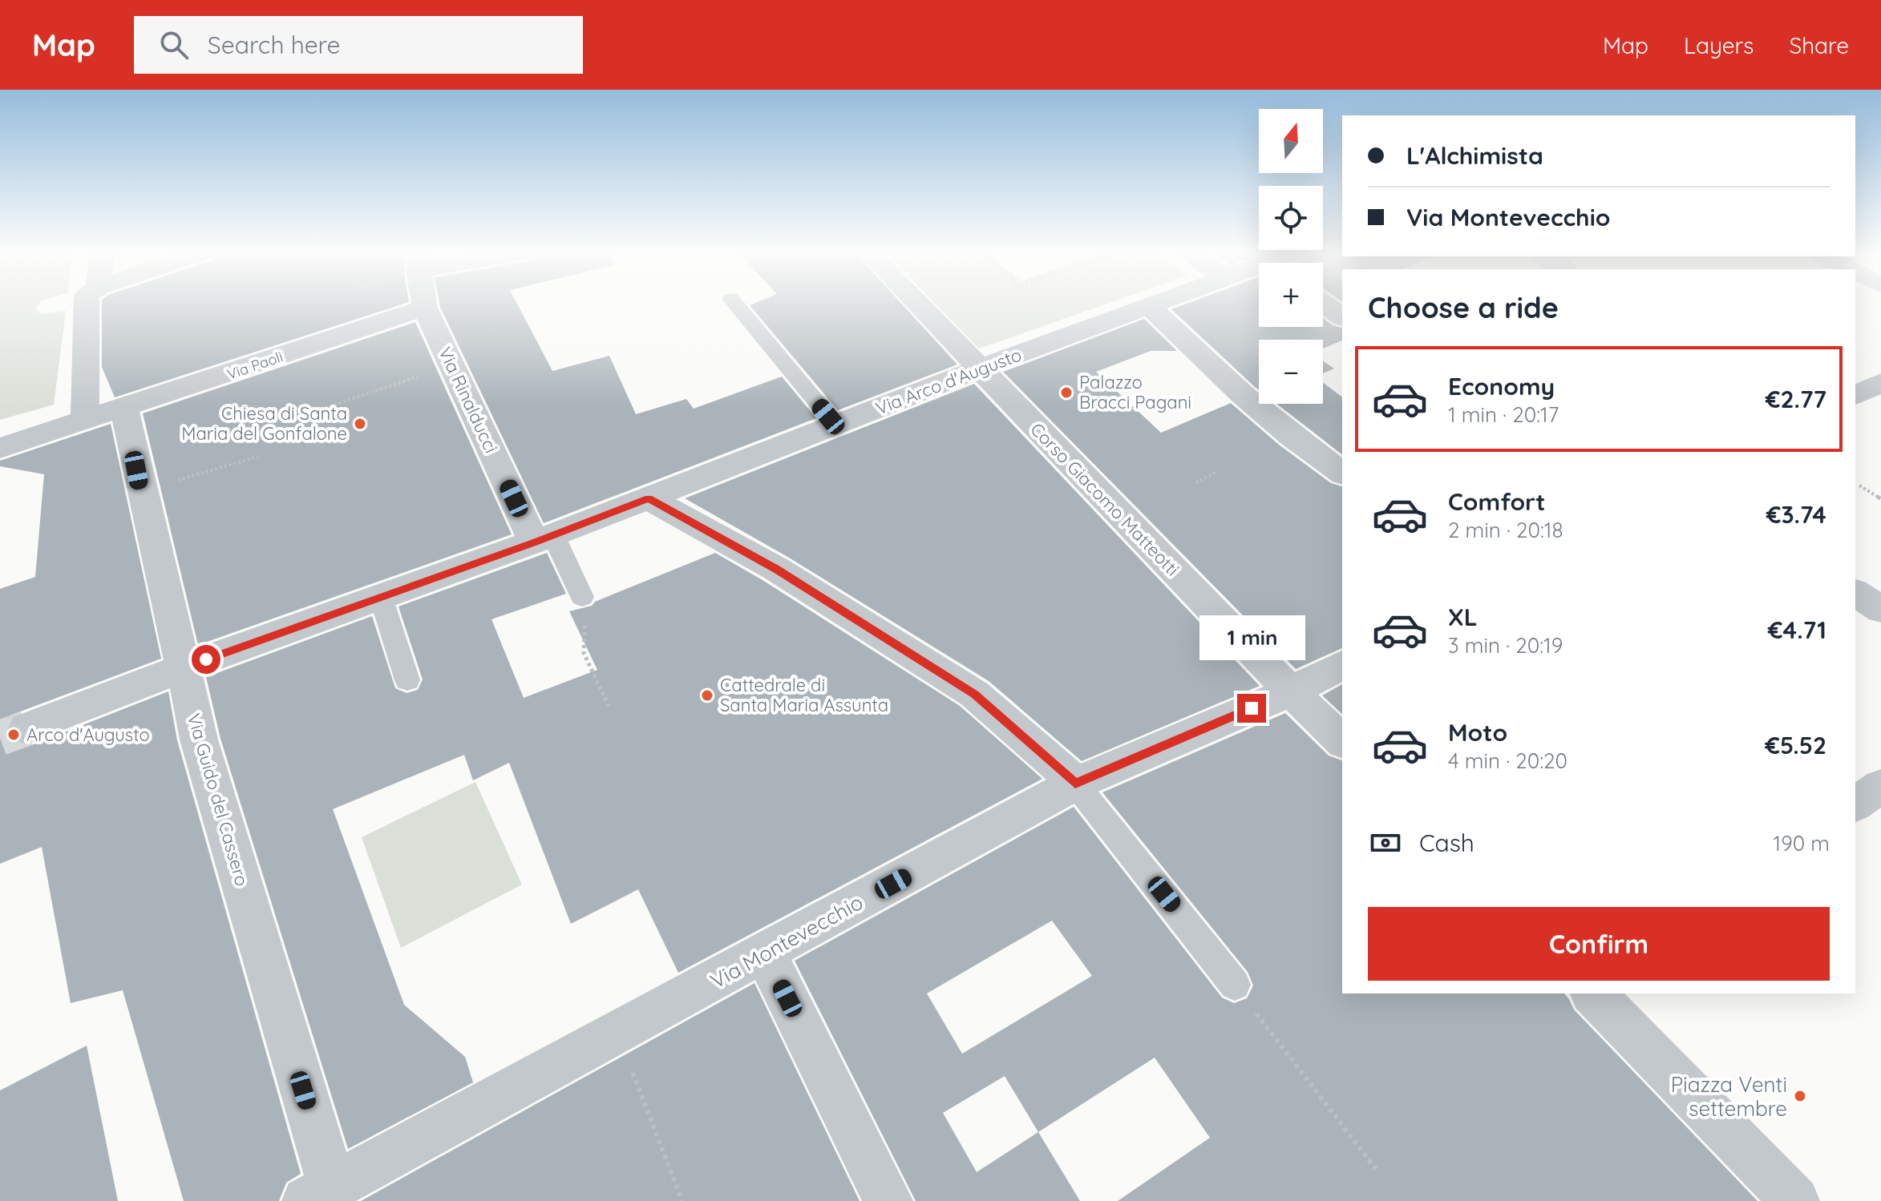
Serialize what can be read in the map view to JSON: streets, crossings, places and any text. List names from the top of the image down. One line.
{"streets":{"street":["Via Paoli","Via Arco d'Augusto","Via Rinalducci","Corso Giacomo Matteotti","Via Guido del Cassero","Via Montevecchio"]},"crossings":[["Via Paoli","Via Rinalducci"],["Via Paoli","Via Guido del Cassero"],["Via Arco d'Augusto","Via Rinalducci"],["Via Arco d'Augusto","Corso Giacomo Matteotti"],["Via Arco d'Augusto","Via Guido del Cassero"],["Corso Giacomo Matteotti","Via Montevecchio"],["Via Guido del Cassero","Via Montevecchio"]],"places":["Palazzo Bracci Pagani","Chiesa di Santa Maria del Gonfalone","Cattedrale di Santa Maria Assunta","Arco d'Augusto","Piazza Venti settembre"],"north":"top","page":{"header":"Map","search":"Search here","nav":["Map","Layers","Share"],"map_buttons":["+","−"],"banner":["L'Alchimista","Via Montevecchio"],"heading":"Choose a ride","list":[{"name":"Economy","note":"1 min · 20:17","value":"€2.77"},{"name":"Comfort","note":"2 min · 20:18","value":"€3.74"},{"name":"XL","note":"3 min · 20:19","value":"€4.71"},{"name":"Moto","note":"4 min · 20:20","value":"€5.52"}],"bubble":"1 min","pay":["Cash","190 m"],"buttons":"Confirm"}}
